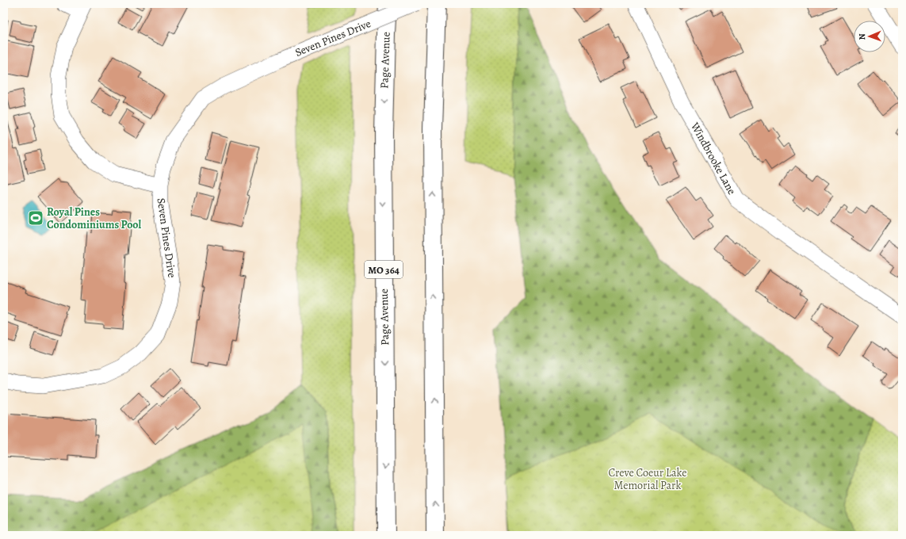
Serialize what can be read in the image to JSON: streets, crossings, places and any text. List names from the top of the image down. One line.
{"streets":{"highway":["Page Avenue","MO 364"],"street":["Seven Pines Drive","Windbrooke Lane"]},"parks":["Creve Coeur Lake Memorial Park"],"places":{"sports":["Royal Pines Condominiums Pool"]},"north":"left"}
